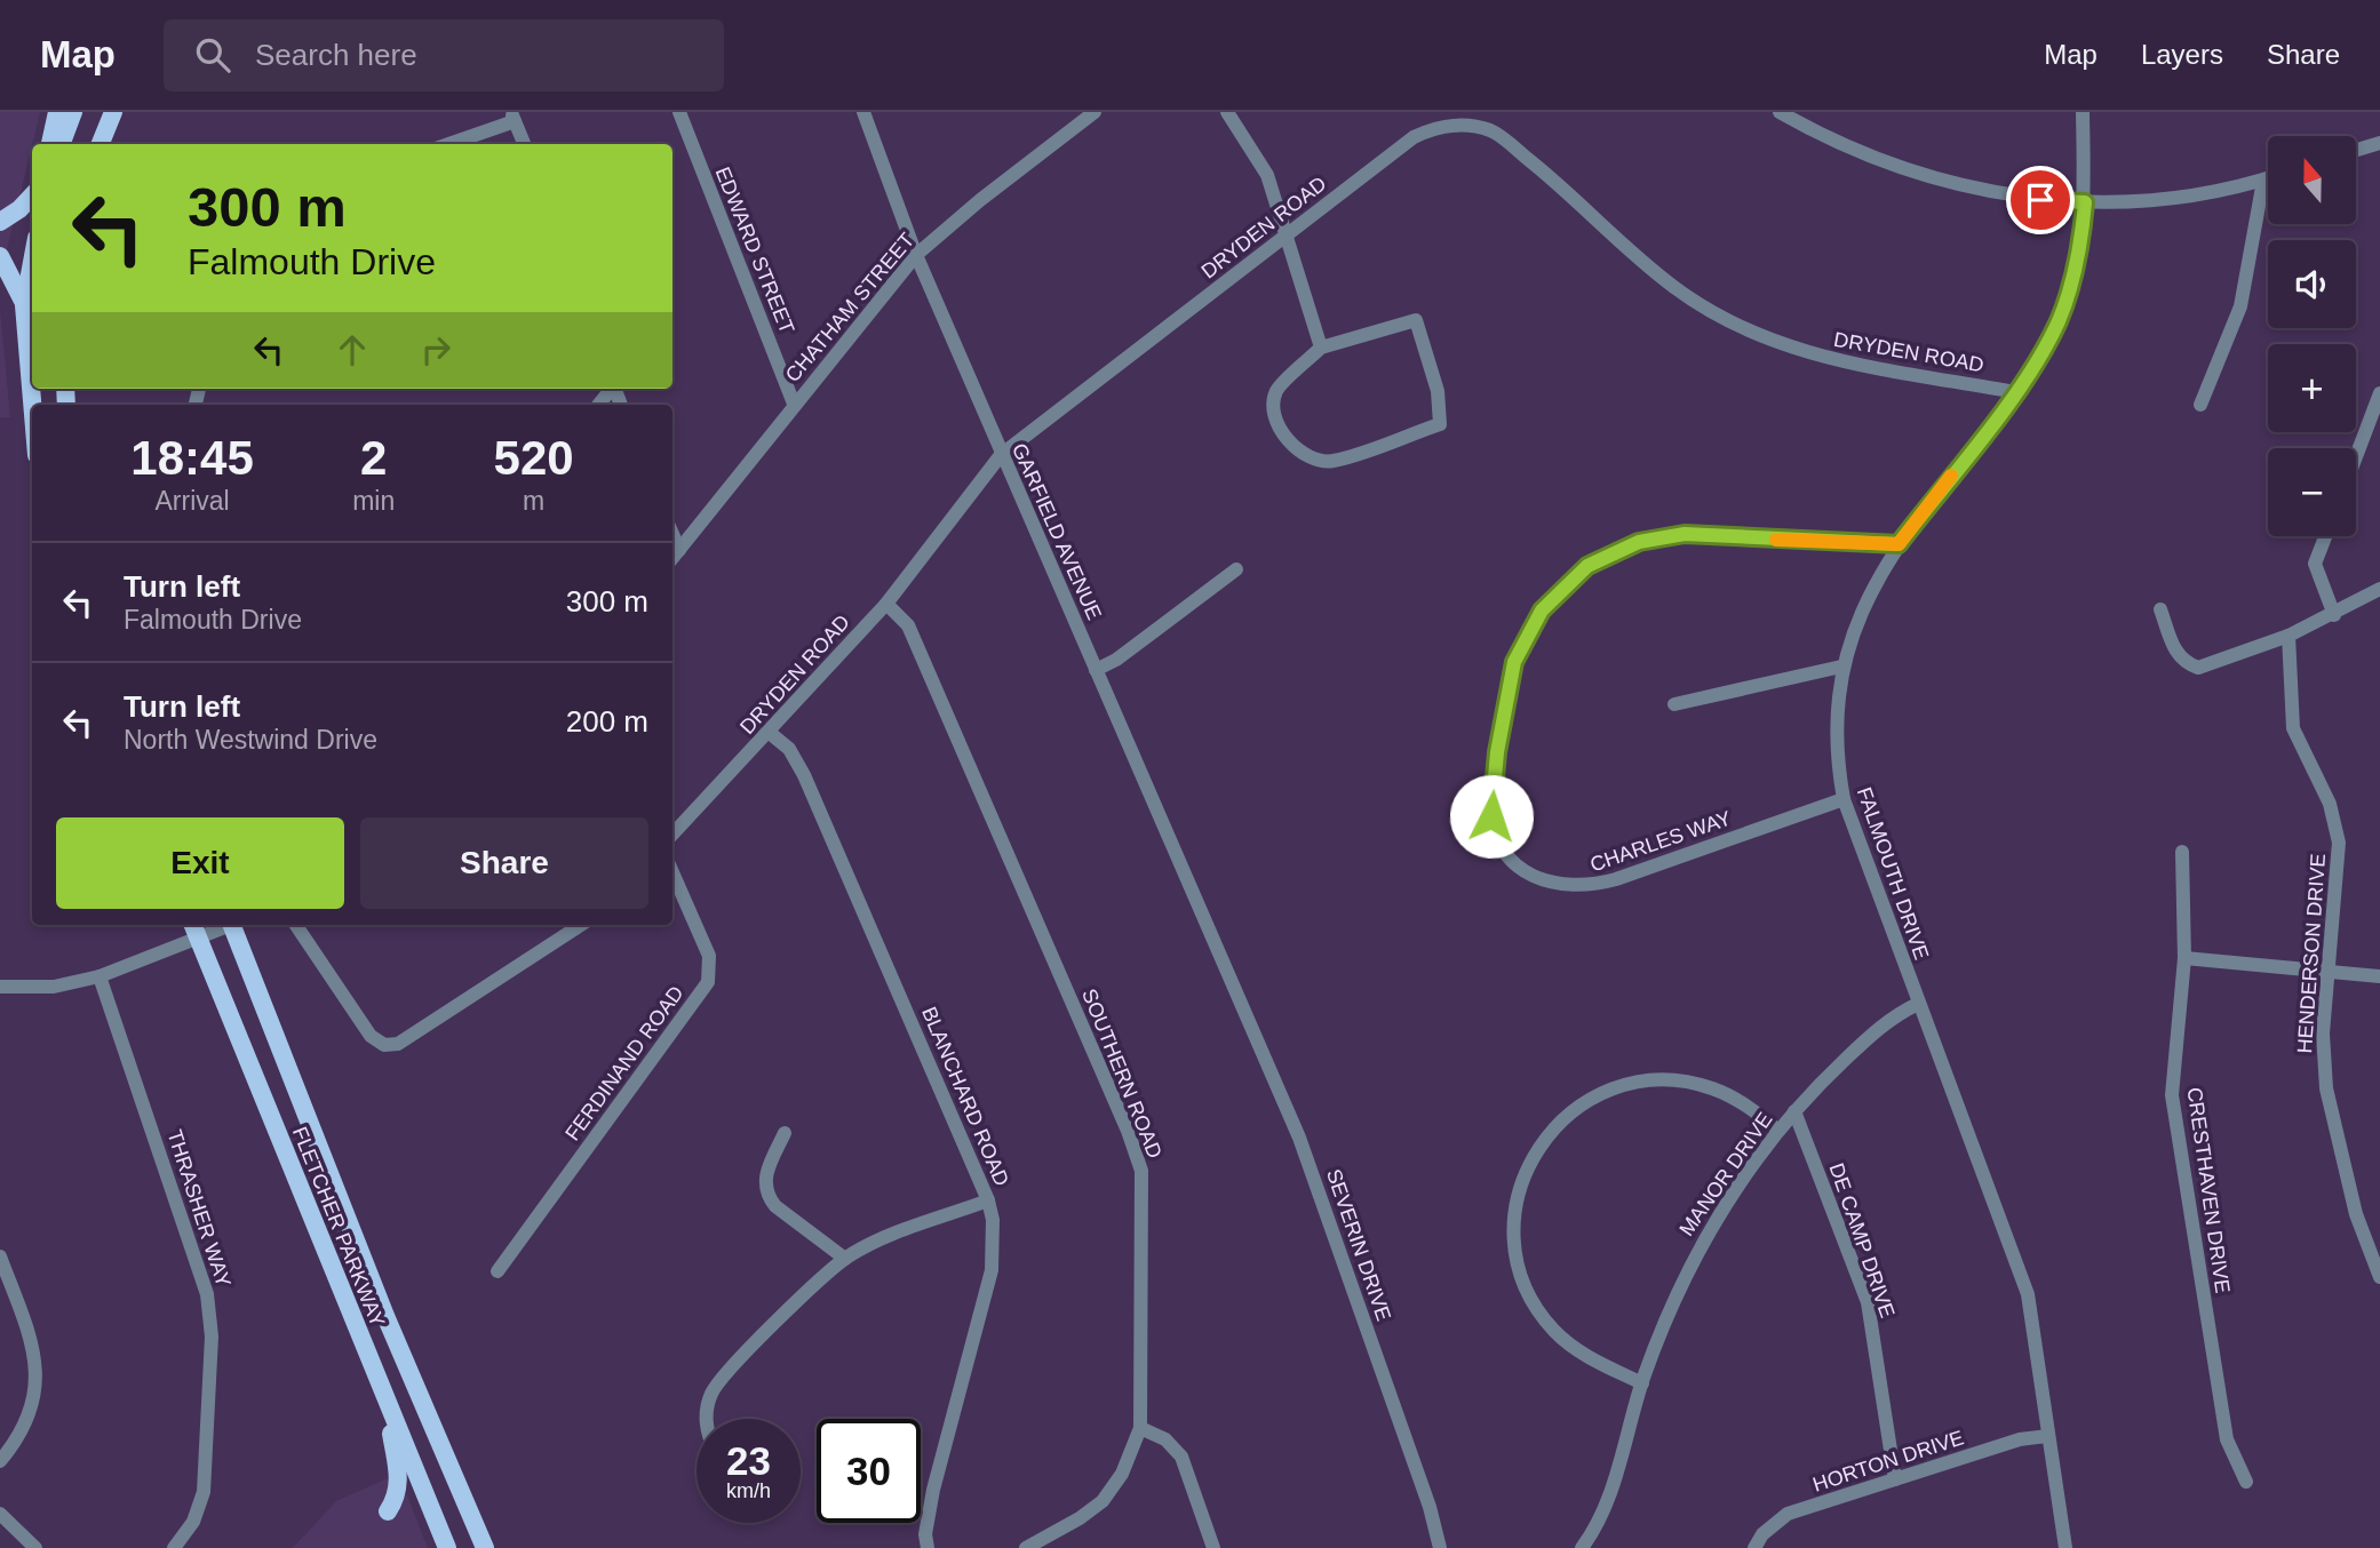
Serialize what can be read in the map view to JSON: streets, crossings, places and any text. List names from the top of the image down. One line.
{"streets":{"main road":["FLETCHER PARKWAY"],"street":["DRYDEN ROAD","EDWARD STREET","CHATHAM STREET","GARFIELD AVENUE","CHARLES WAY","FALMOUTH DRIVE","HENDERSON DRIVE","FERDINAND ROAD","SOUTHERN ROAD","BLANCHARD ROAD","MANOR DRIVE","CRESTHAVEN DRIVE","THRASHER WAY","DE CAMP DRIVE","SEVERIN DRIVE","HORTON DRIVE"]},"crossings":[["DRYDEN ROAD","GARFIELD AVENUE"],["DRYDEN ROAD","FALMOUTH DRIVE"],["DRYDEN ROAD","SOUTHERN ROAD"],["DRYDEN ROAD","BLANCHARD ROAD"],["EDWARD STREET","CHATHAM STREET"],["CHATHAM STREET","GARFIELD AVENUE"],["GARFIELD AVENUE","SEVERIN DRIVE"],["CHARLES WAY","FALMOUTH DRIVE"],["FALMOUTH DRIVE","MANOR DRIVE"],["FALMOUTH DRIVE","HORTON DRIVE"],["MANOR DRIVE","DE CAMP DRIVE"],["DE CAMP DRIVE","HORTON DRIVE"]],"north":"top","page":{"header":"Map","search":"Search here","nav":["Map","Layers","Share"],"map_buttons":["+","−"],"turn":["300 m","Falmouth Drive"],"eta":["18:45","Arrival","2","min","520","m"],"list":[{"name":"Turn left","note":"Falmouth Drive","value":"300 m"},{"name":"Turn left","note":"North Westwind Drive","value":"200 m"}],"buttons":["Exit","Share"],"speed":"23 km/h","limit":"30"}}
